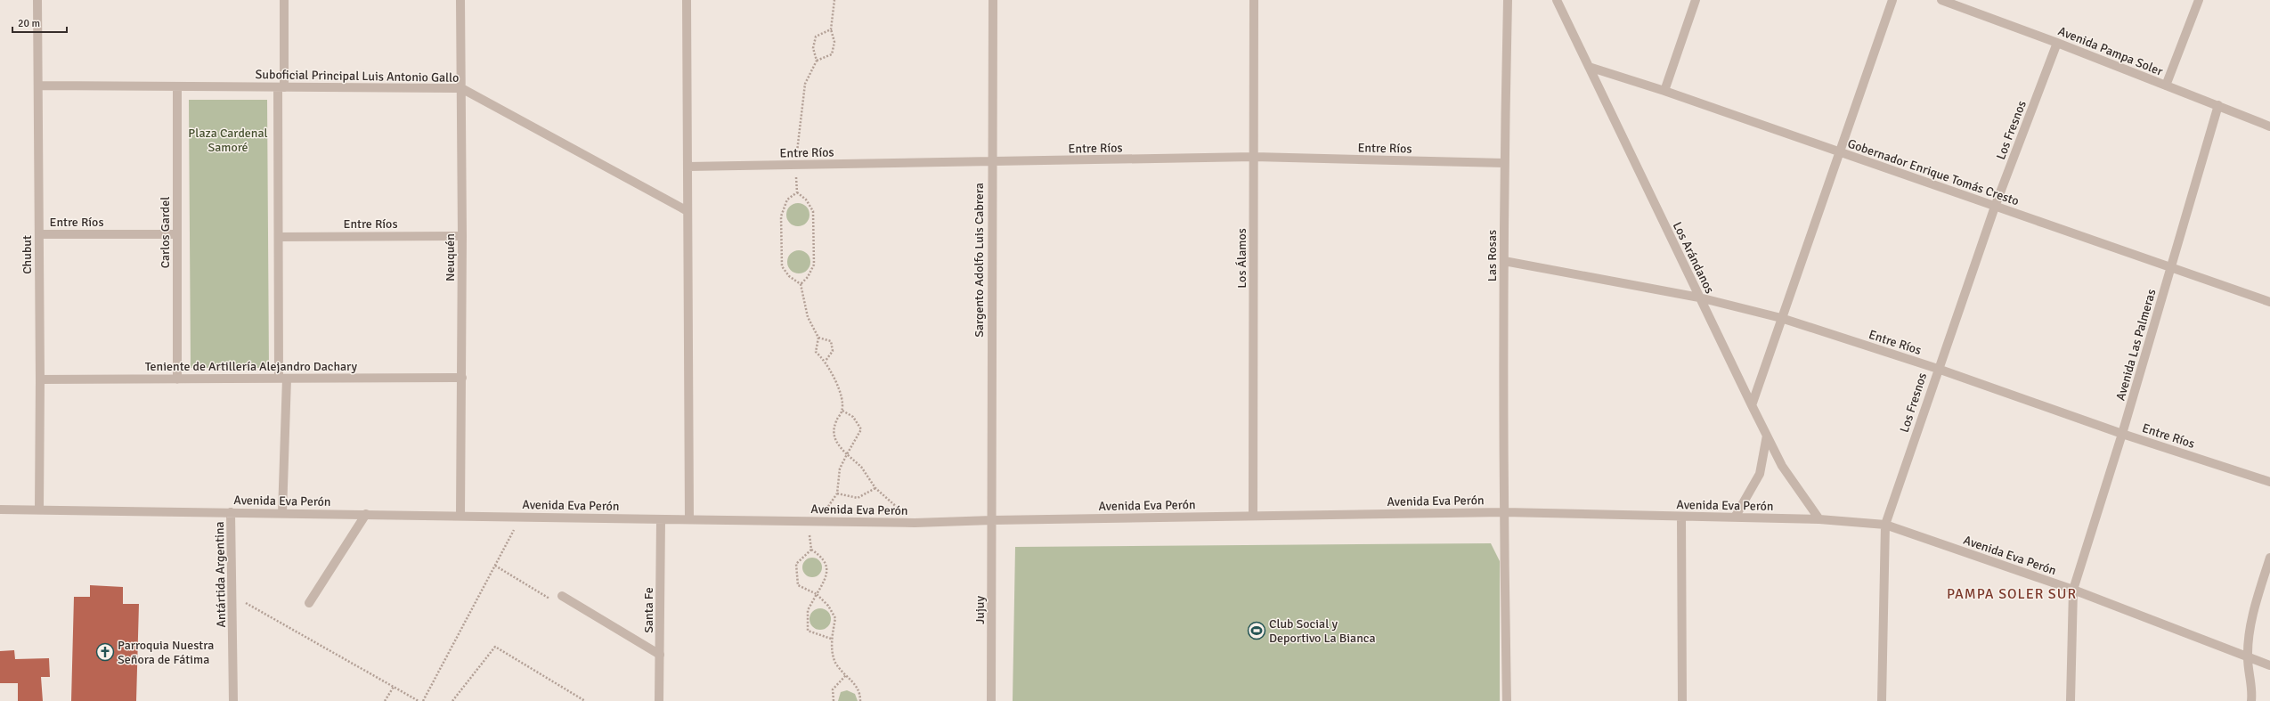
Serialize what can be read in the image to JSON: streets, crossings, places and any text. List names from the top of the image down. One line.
{"streets":{"street":["Avenida Pampa Soler","Suboficial Principal Luis Antonio Gallo","Los Fresnos","Entre Ríos","Gobernador Enrique Tomás Cresto","Carlos Gardel","Chubut","Las Rosas","Neuquén","Los Arándanos","Los Álamos","Sargento Adolfo Luis Cabrera","Avenida Las Palmeras","Teniente de Artillería Alejandro Dachary","Avenida Eva Perón","Antártida Argentina","Santa Fe","Jujuy"]},"crossings":[["Avenida Pampa Soler","Los Fresnos"],["Avenida Pampa Soler","Avenida Las Palmeras"],["Suboficial Principal Luis Antonio Gallo","Carlos Gardel"],["Suboficial Principal Luis Antonio Gallo","Chubut"],["Suboficial Principal Luis Antonio Gallo","Neuquén"],["Los Fresnos","Entre Ríos"],["Los Fresnos","Gobernador Enrique Tomás Cresto"],["Los Fresnos","Avenida Eva Perón"],["Entre Ríos","Carlos Gardel"],["Entre Ríos","Chubut"],["Entre Ríos","Las Rosas"],["Entre Ríos","Neuquén"],["Entre Ríos","Los Arándanos"],["Entre Ríos","Los Álamos"],["Entre Ríos","Sargento Adolfo Luis Cabrera"],["Entre Ríos","Avenida Las Palmeras"],["Gobernador Enrique Tomás Cresto","Los Arándanos"],["Gobernador Enrique Tomás Cresto","Avenida Las Palmeras"],["Carlos Gardel","Teniente de Artillería Alejandro Dachary"],["Chubut","Teniente de Artillería Alejandro Dachary"],["Chubut","Avenida Eva Perón"],["Las Rosas","Avenida Eva Perón"],["Neuquén","Teniente de Artillería Alejandro Dachary"],["Neuquén","Avenida Eva Perón"],["Los Arándanos","Avenida Eva Perón"],["Los Álamos","Avenida Eva Perón"],["Sargento Adolfo Luis Cabrera","Avenida Eva Perón"],["Sargento Adolfo Luis Cabrera","Jujuy"],["Avenida Las Palmeras","Avenida Eva Perón"],["Avenida Eva Perón","Antártida Argentina"],["Avenida Eva Perón","Santa Fe"],["Avenida Eva Perón","Jujuy"]],"districts":["PAMPA SOLER SUR"],"parks":["Plaza Cardenal Samoré"],"places":{"sports":["Club Social y Deportivo La Bianca"],"church":["Parroquia Nuestra Señora de Fátima"]},"scale_bar":"20 m"}
